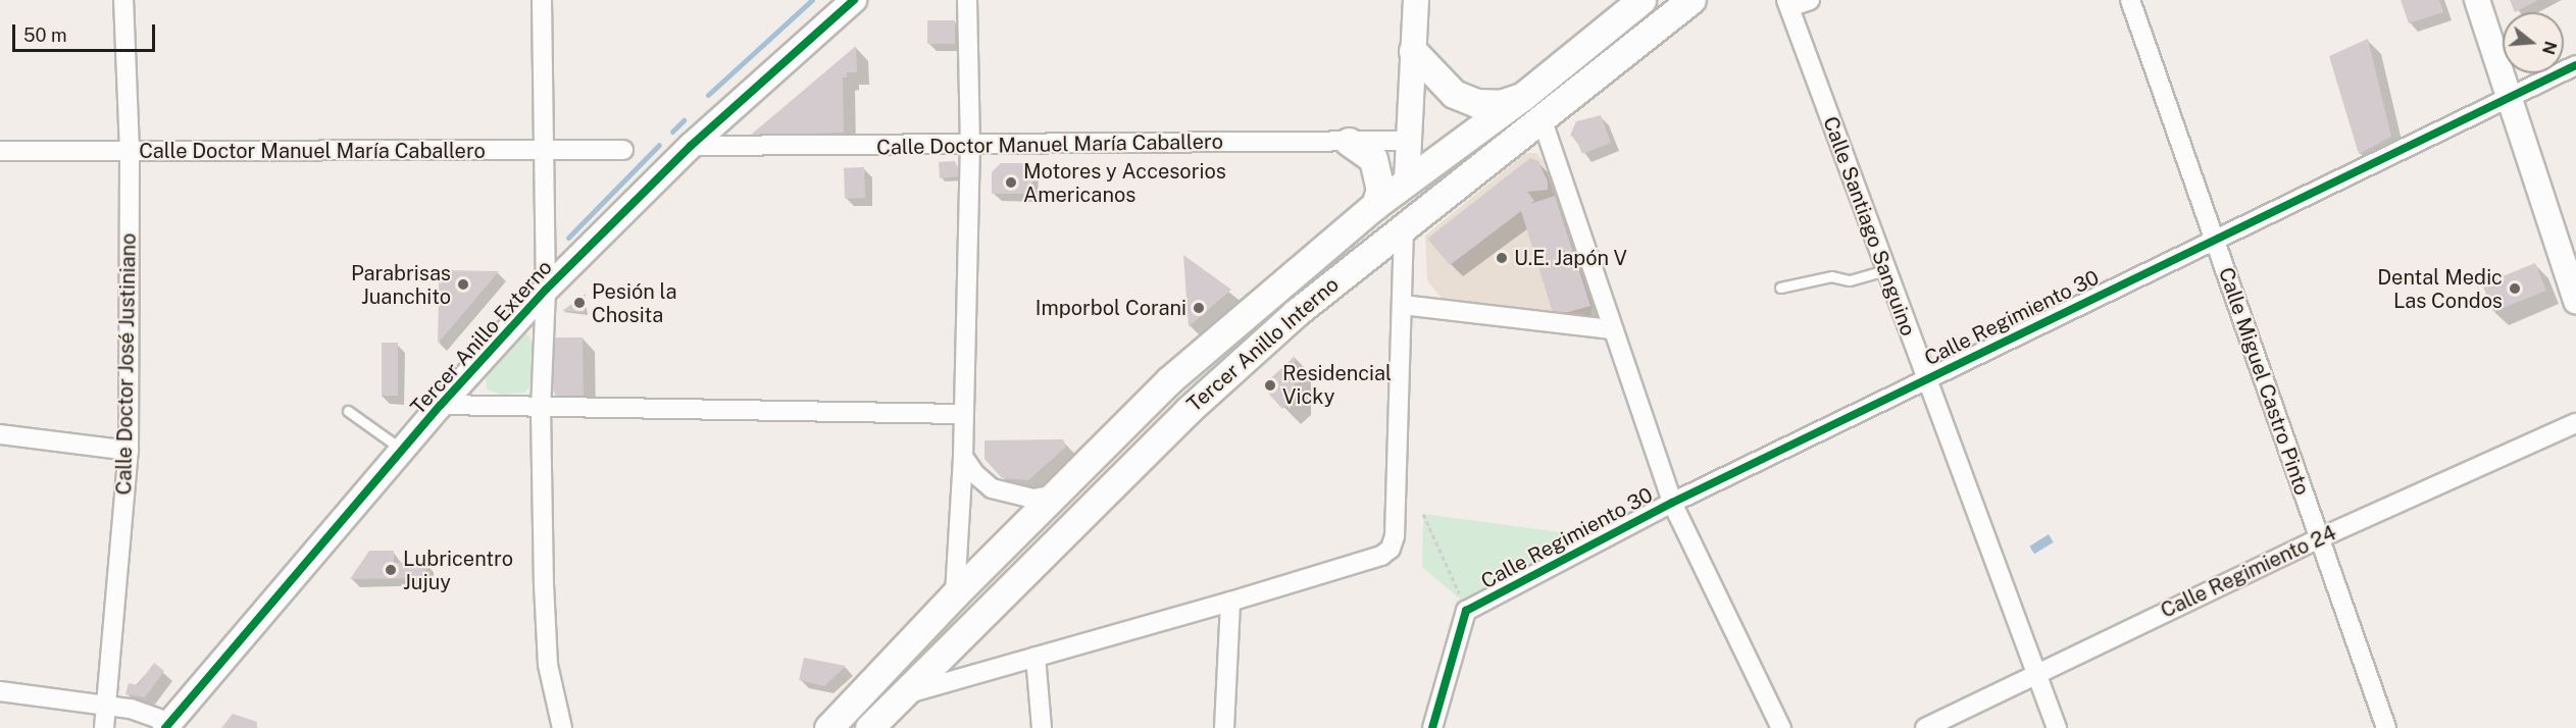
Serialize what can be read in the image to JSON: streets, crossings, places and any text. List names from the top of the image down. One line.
{"streets":{"main road":["Tercer Anillo Interno"],"street":["Calle Doctor Manuel María Caballero","Calle Santiago Sanguino","Calle Regimiento 30","Tercer Anillo Externo","Calle Doctor José Justiniano","Calle Miguel Castro Pinto","Calle Regimiento 24"]},"crossings":[["Calle Doctor Manuel María Caballero","Tercer Anillo Externo"],["Calle Doctor Manuel María Caballero","Calle Doctor José Justiniano"],["Calle Santiago Sanguino","Calle Regimiento 30"],["Calle Santiago Sanguino","Calle Regimiento 24"],["Calle Regimiento 30","Calle Miguel Castro Pinto"],["Calle Miguel Castro Pinto","Calle Regimiento 24"]],"places":["Motores y Accesorios Americanos","U.E. Japón V","Parabrisas Juanchito","Dental Medic Las Condos","Pesión la Chosita","Imporbol Corani","Residencial Vicky","Lubricentro Jujuy"],"scale_bar":"50 m","north":"right"}
